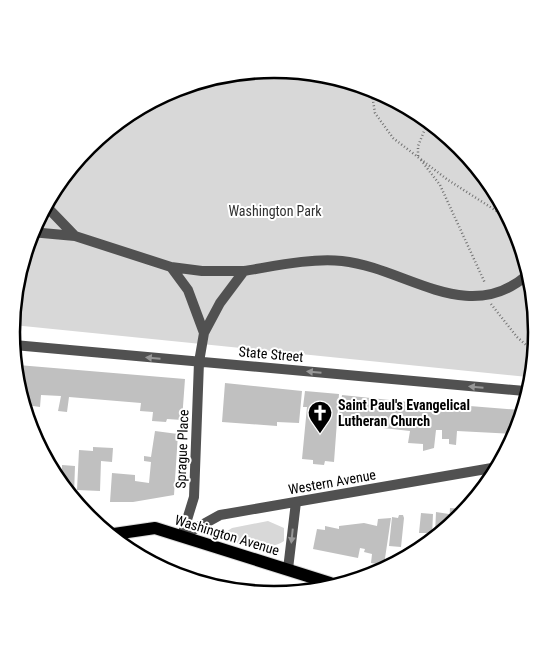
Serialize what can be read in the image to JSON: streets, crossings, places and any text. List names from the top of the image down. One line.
{"streets":{"main road":["Washington Avenue"],"street":["State Street","Sprague Place","Western Avenue"]},"crossings":[["State Street","Sprague Place"],["Sprague Place","Western Avenue"],["Sprague Place","Washington Avenue"],["Western Avenue","Washington Avenue"]],"one_way":["State Street"],"parks":["Washington Park"],"places":{"church":["Saint Paul's Evangelical Lutheran Church"]}}
